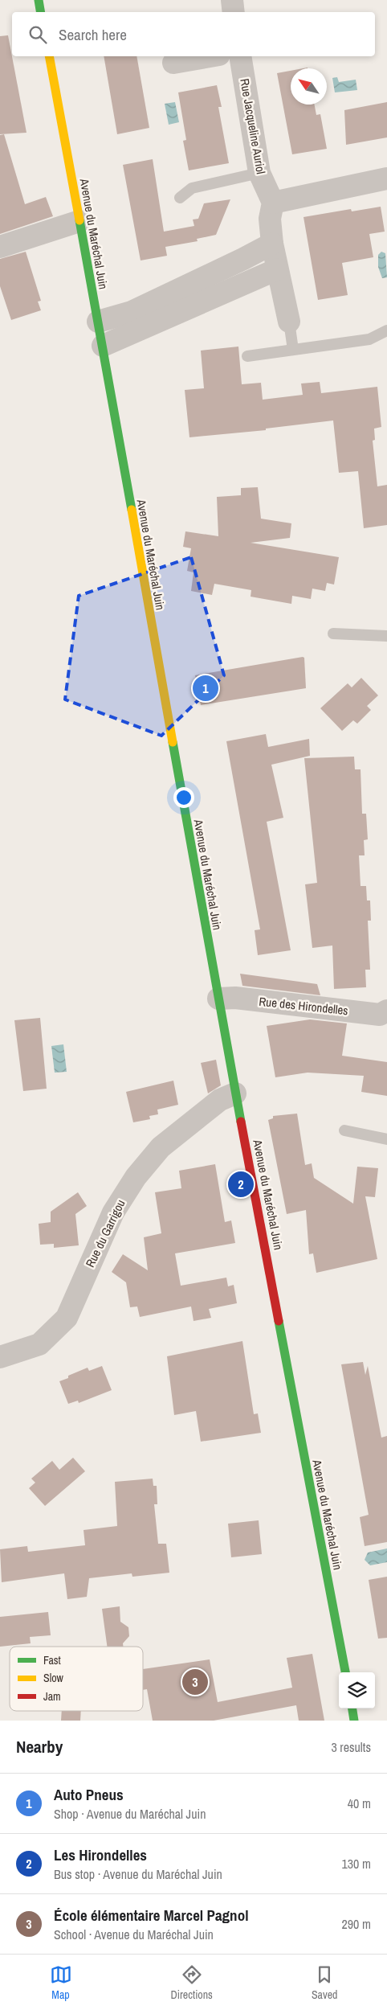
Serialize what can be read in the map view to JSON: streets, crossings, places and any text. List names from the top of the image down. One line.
{"streets":{"main road":["Avenue du Maréchal Juin"],"street":["Rue Jacqueline Auriol","Rue des Hirondelles","Rue du Garrigou"]},"crossings":[["Avenue du Maréchal Juin","Rue des Hirondelles"],["Avenue du Maréchal Juin","Rue du Garrigou"]],"legend":["Fast","Slow","Jam"],"north":"top left","page":{"search":"Search here","pins":["1","2","3"],"heading":["Nearby","3 results"],"list":[{"mark":"1","name":"Auto Pneus","note":"Shop · Avenue du Maréchal Juin","value":"40 m"},{"mark":"2","name":"Les Hirondelles","note":"Bus stop · Avenue du Maréchal Juin","value":"130 m"},{"mark":"3","name":"École élémentaire Marcel Pagnol","note":"School · Avenue du Maréchal Juin","value":"290 m"}],"nav":["Map","Directions","Saved"]}}
